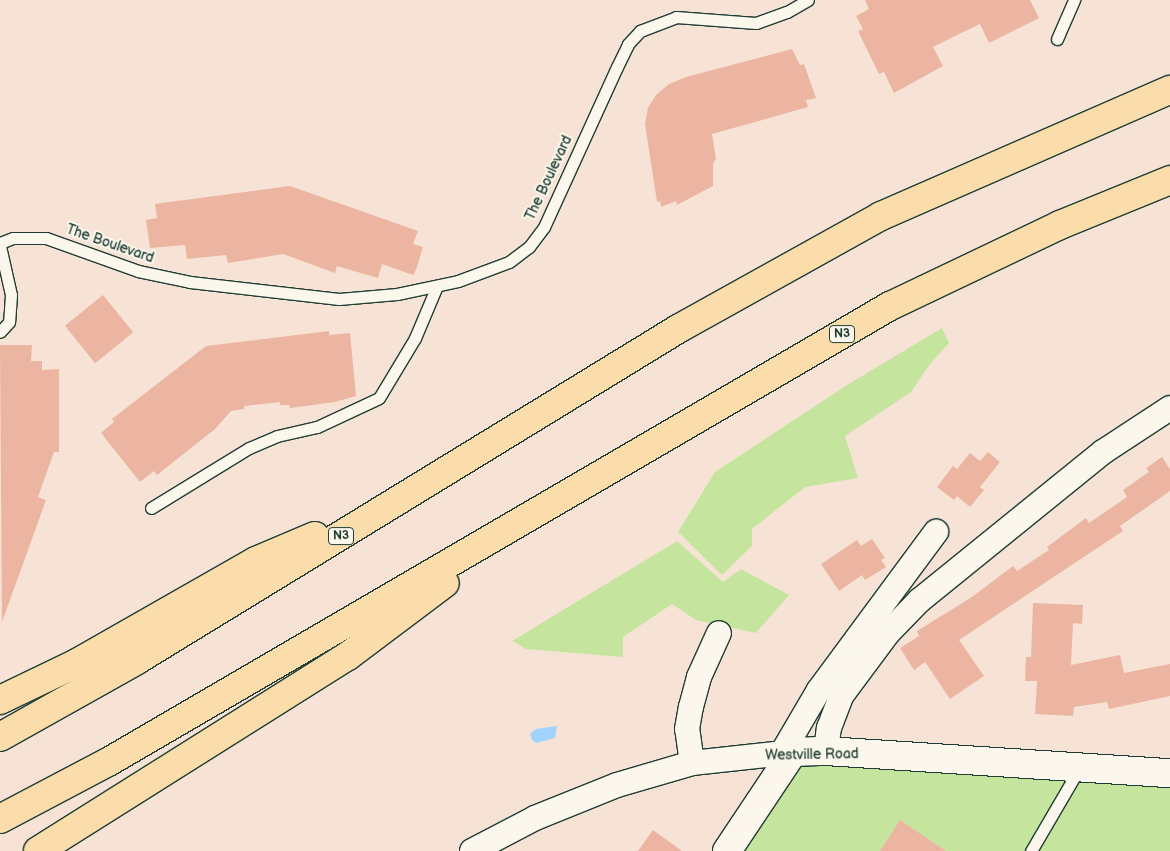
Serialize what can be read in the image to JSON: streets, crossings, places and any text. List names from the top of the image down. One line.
{"streets":{"highway":["N3"],"street":["Westville Road"],"lane":["The Boulevard"]}}
